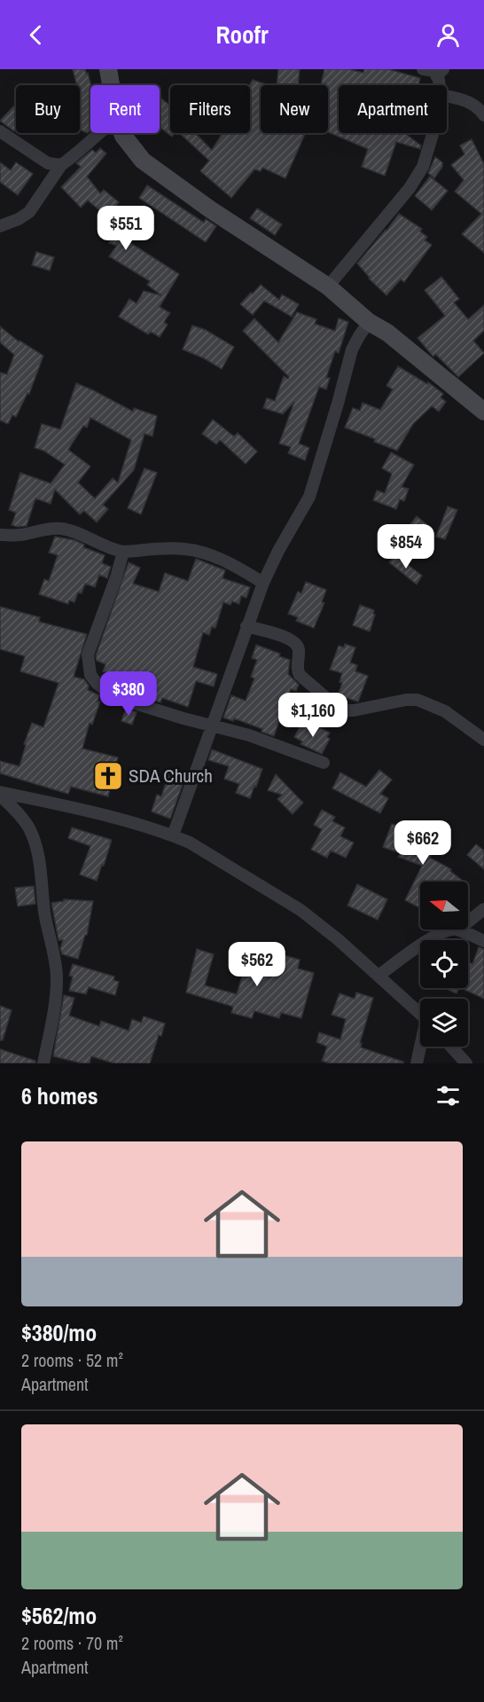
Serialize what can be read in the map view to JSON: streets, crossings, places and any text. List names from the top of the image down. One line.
{"places":{"church":["SDA Church"]},"north":"left","page":{"header":"Roofr","chip":["Buy","Rent","Filters","New","Apartment"],"price":["$551","$854","$380","$1,160","$662","$562"],"heading":"6 homes","list":[{"name":"$380/mo","note":"2 rooms · 52 m² · Apartment"},{"name":"$562/mo","note":"2 rooms · 70 m² · Apartment"}]}}
